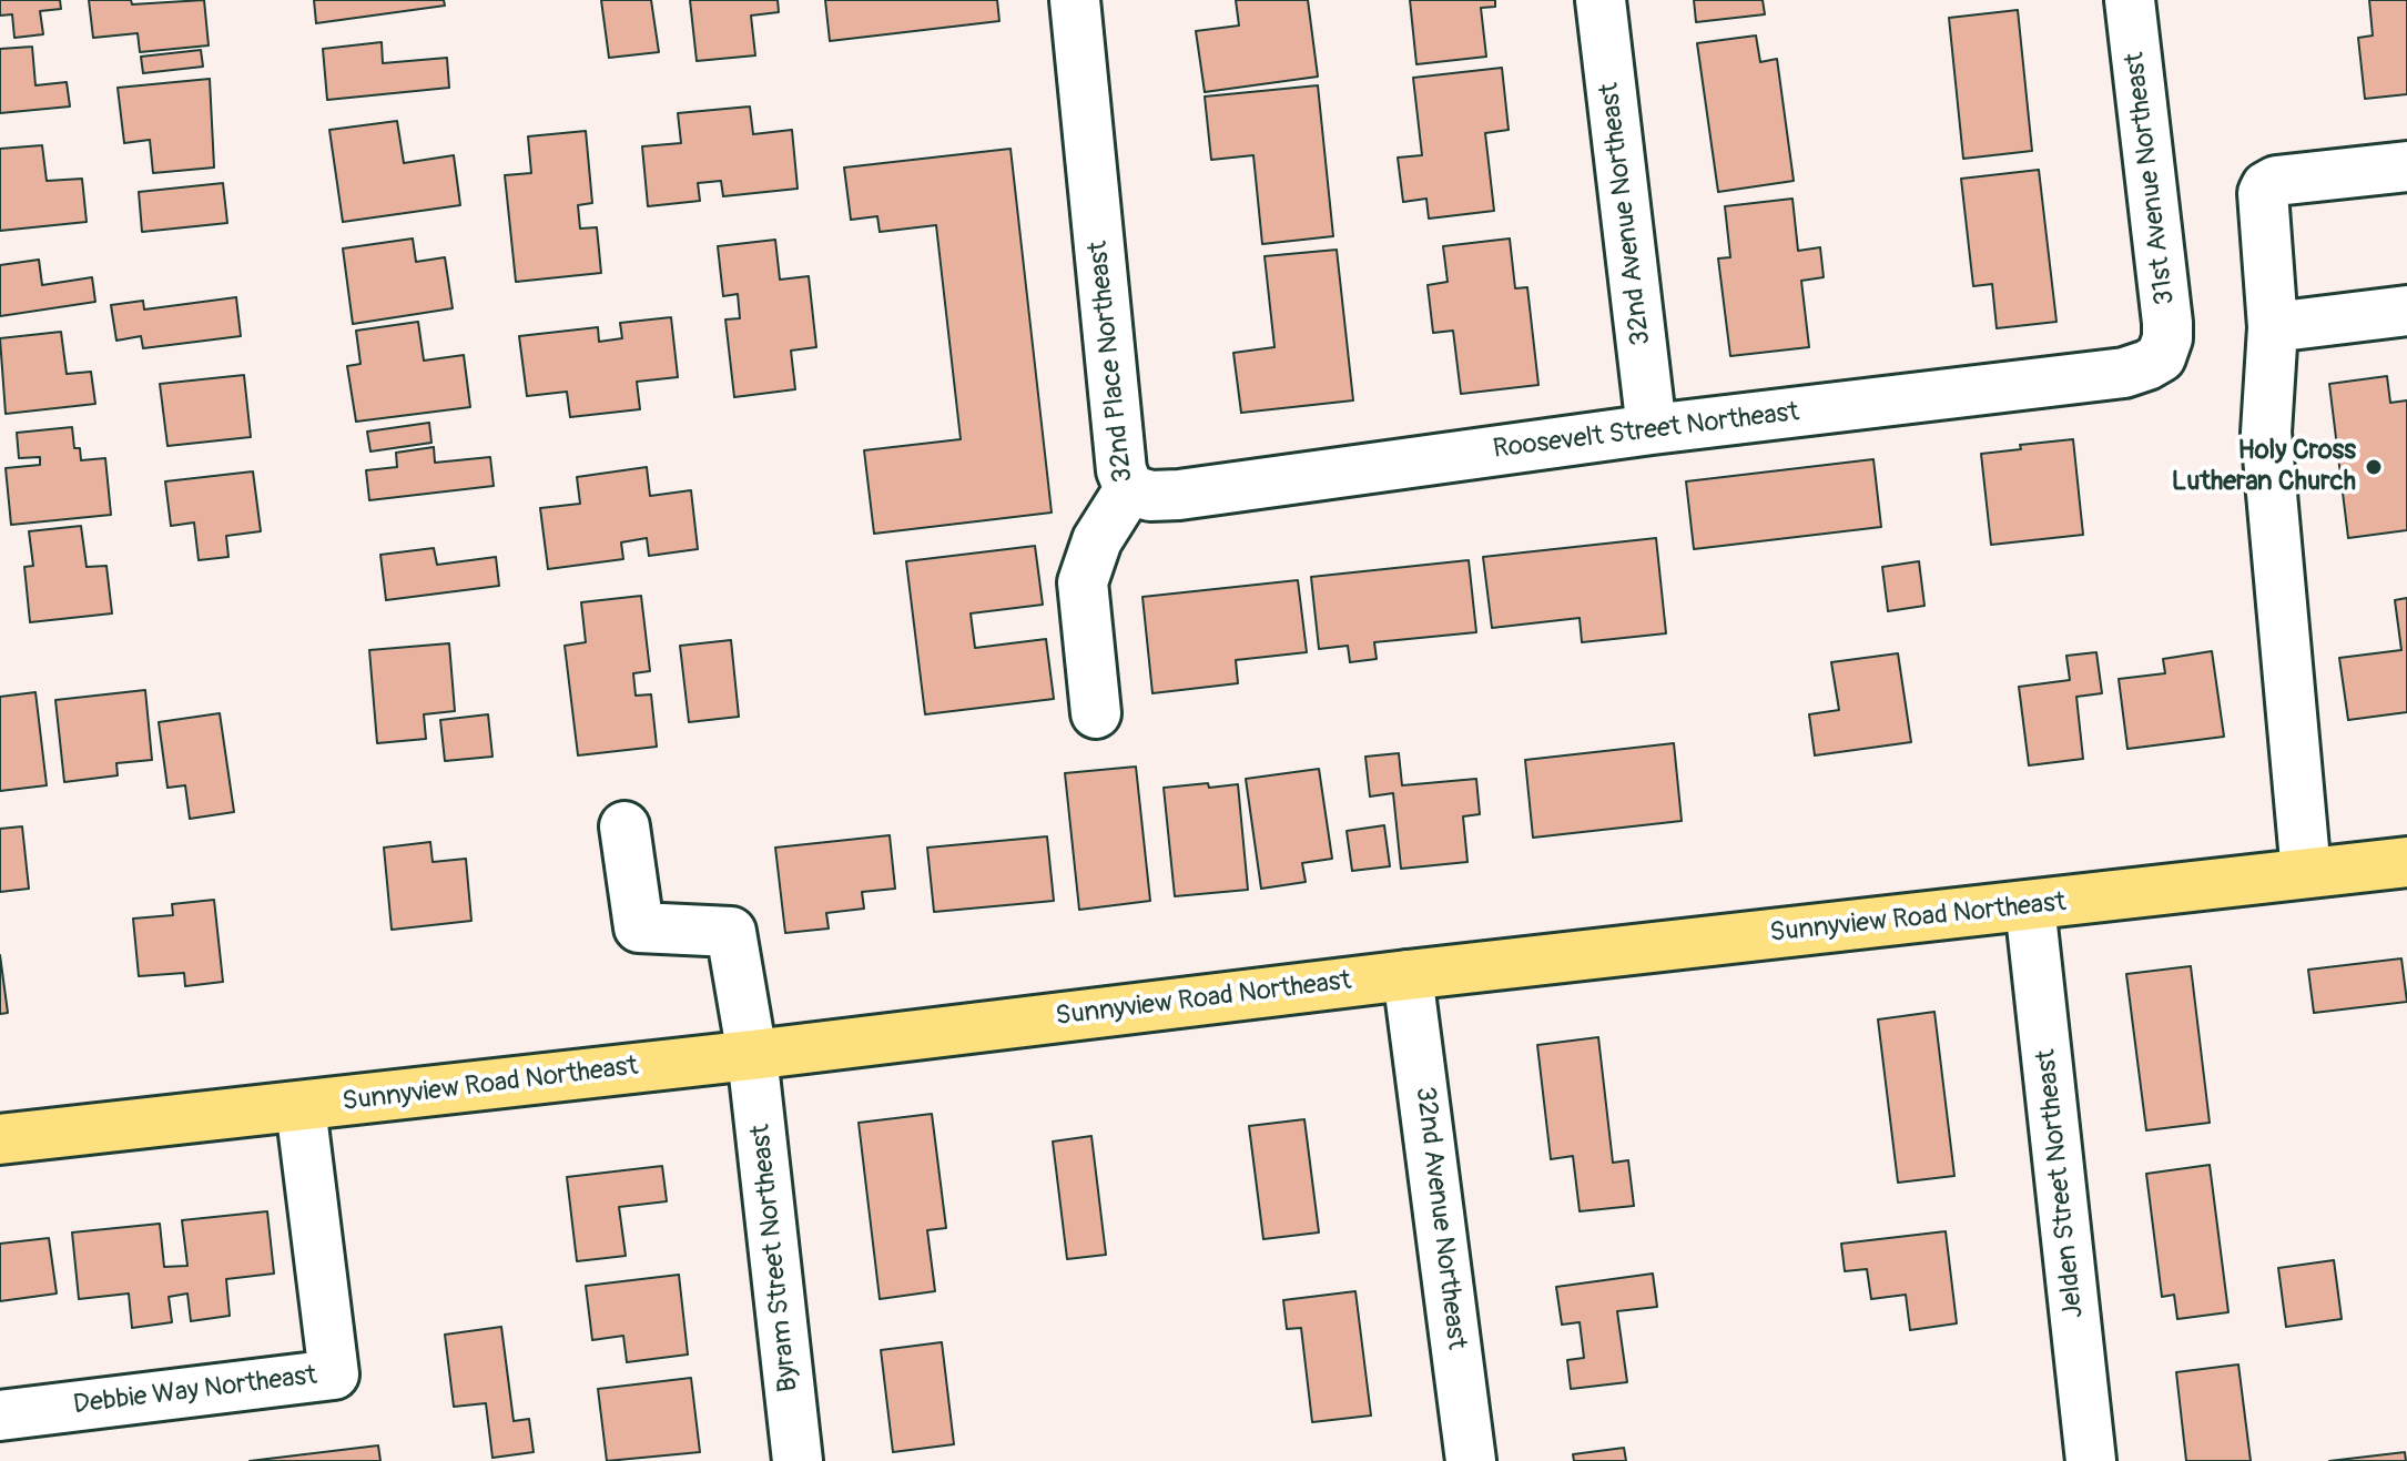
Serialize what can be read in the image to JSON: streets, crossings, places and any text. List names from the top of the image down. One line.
{"streets":{"main road":["Sunnyview Road Northeast"],"street":["31st Avenue Northeast","32nd Avenue Northeast","32nd Place Northeast","Roosevelt Street Northeast","Jelden Street Northeast","Byram Street Northeast","Debbie Way Northeast"]},"crossings":[["31st Avenue Northeast","Roosevelt Street Northeast"],["32nd Avenue Northeast","Roosevelt Street Northeast"],["32nd Avenue Northeast","Sunnyview Road Northeast"],["32nd Place Northeast","Roosevelt Street Northeast"],["Sunnyview Road Northeast","Jelden Street Northeast"],["Sunnyview Road Northeast","Byram Street Northeast"],["Sunnyview Road Northeast","Debbie Way Northeast"]],"places":["Holy Cross Lutheran Church"]}
